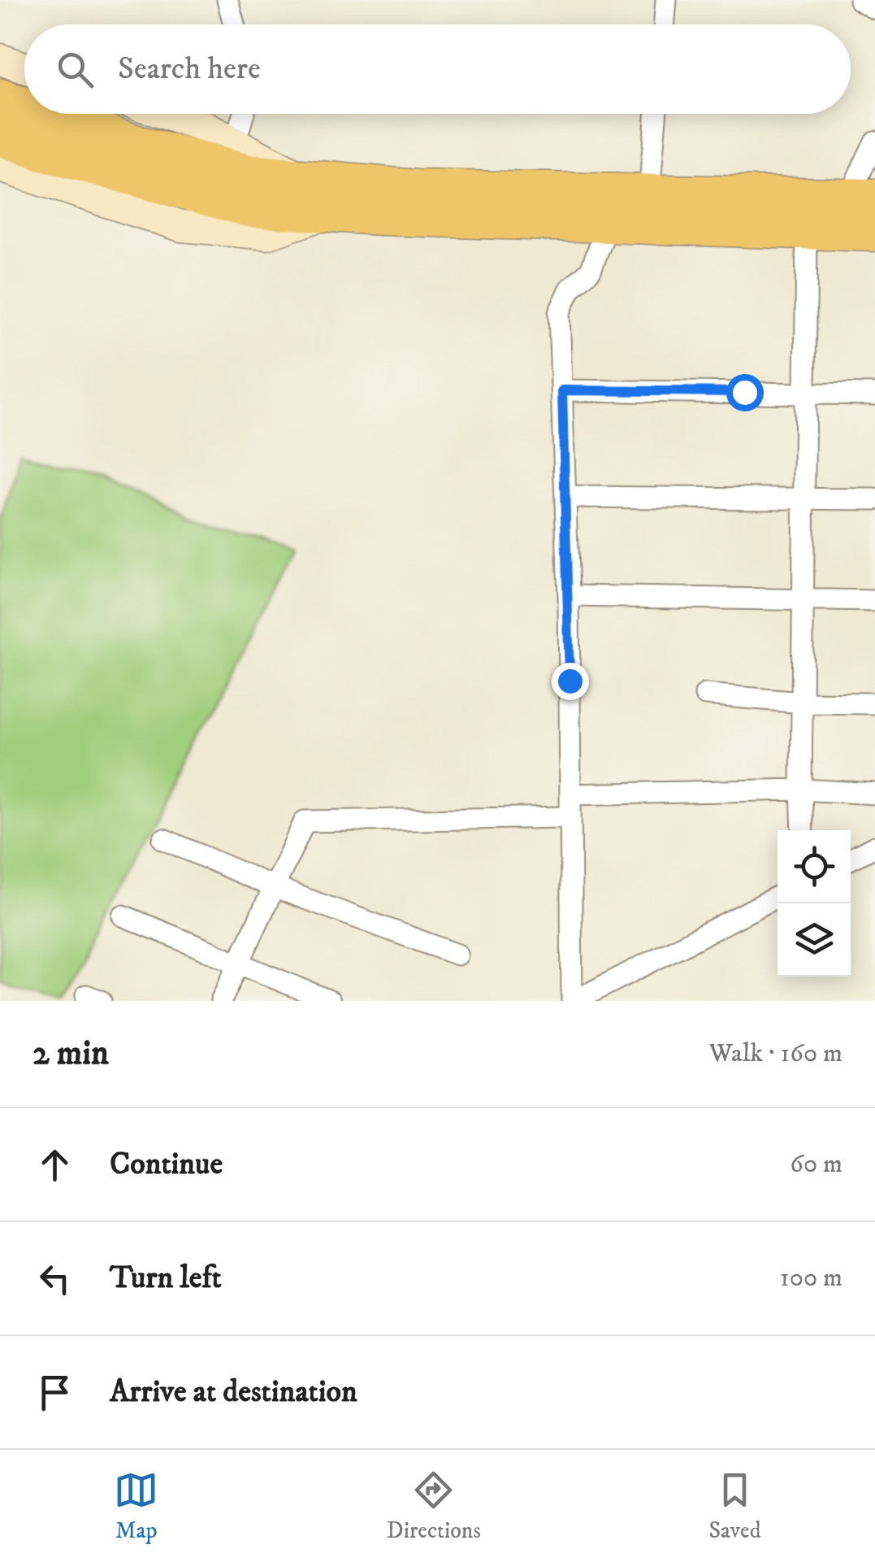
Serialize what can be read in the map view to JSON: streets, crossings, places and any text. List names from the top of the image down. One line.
{"page":{"search":"Search here","heading":["2 min","Walk · 160 m"],"list":[["Continue","60 m"],["Turn left","100 m"],"Arrive at destination"],"nav":["Map","Directions","Saved"]}}
